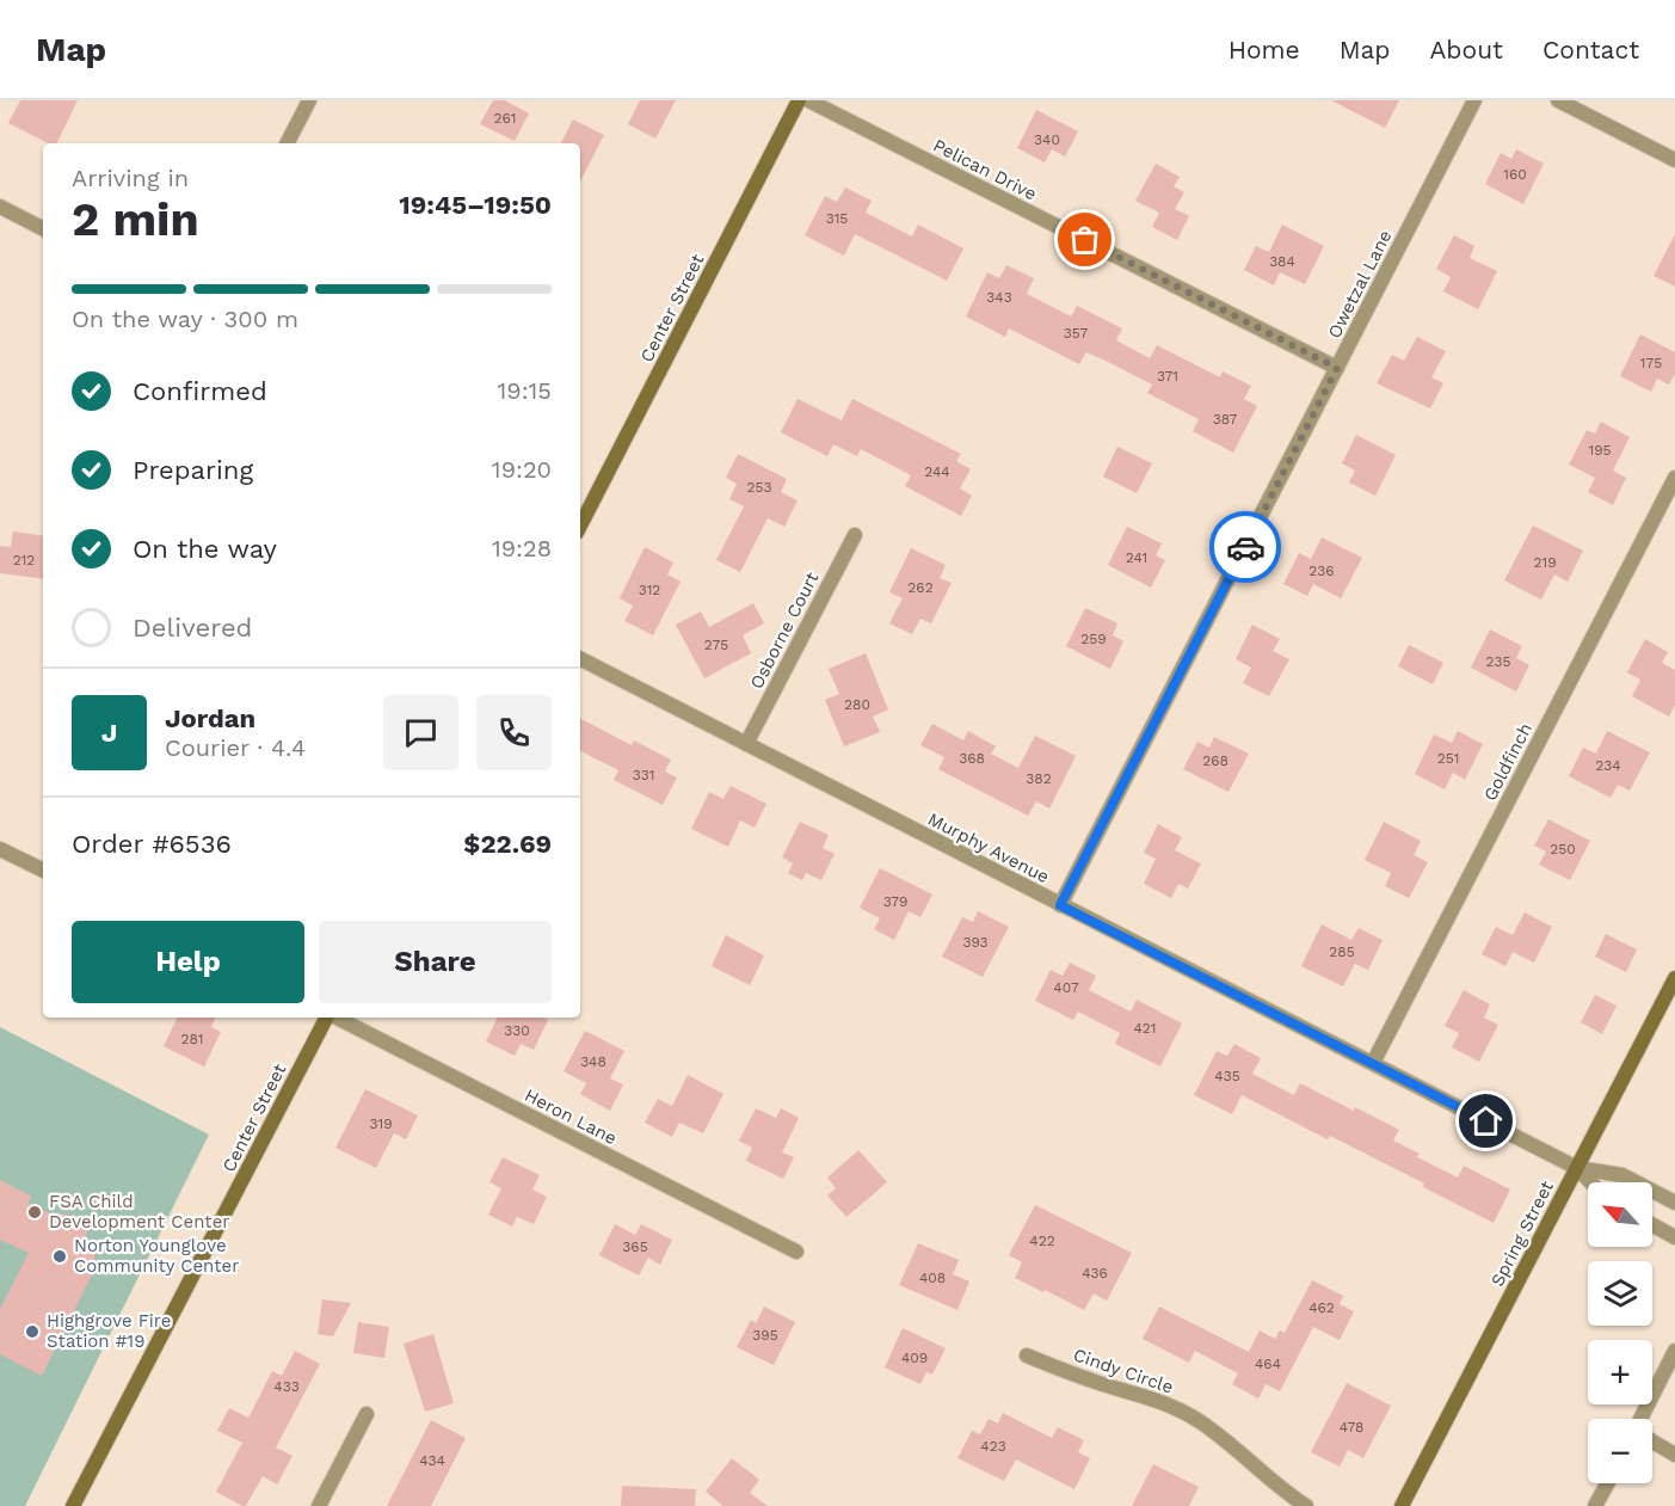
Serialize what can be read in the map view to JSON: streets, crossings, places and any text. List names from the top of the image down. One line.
{"streets":{"main road":["Center Street","Spring Street"],"street":["Pelican Drive","Owetzal Lane","Osborne Court","Goldfinch","Murphy Avenue","Heron Lane","Cindy Circle"]},"crossings":[["Pelican Drive","Owetzal Lane"],["Owetzal Lane","Murphy Avenue"],["Osborne Court","Murphy Avenue"],["Goldfinch","Murphy Avenue"],["Murphy Avenue","Spring Street"]],"places":["FSA Child Development Center","Norton Younglove Community Center","Highgrove Fire Station #19"],"house_numbers":["261","340","160","315","384","343","357","175","371","387","195","244","253","241","212","219","236","262","312","259","275","235","280","368","251","268","234","331","382","250","379","393","285","407","421","330","281","348","435","319","422","365","436","408","462","395","409","464","433","478","423","434"],"north":"top left","page":{"header":"Map","nav":["Home","Map","About","Contact"],"heading":["2 min","Arriving in","19:45–19:50"],"panel":["Jordan","Courier · 4.4","Order #6536","$22.69"],"bar":"On the way · 300 m","list":[["Confirmed","19:15"],["Preparing","19:20"],["On the way","19:28"],"Delivered"],"round":"J","buttons":["Help","Share"],"map_buttons":["+","−"]}}
